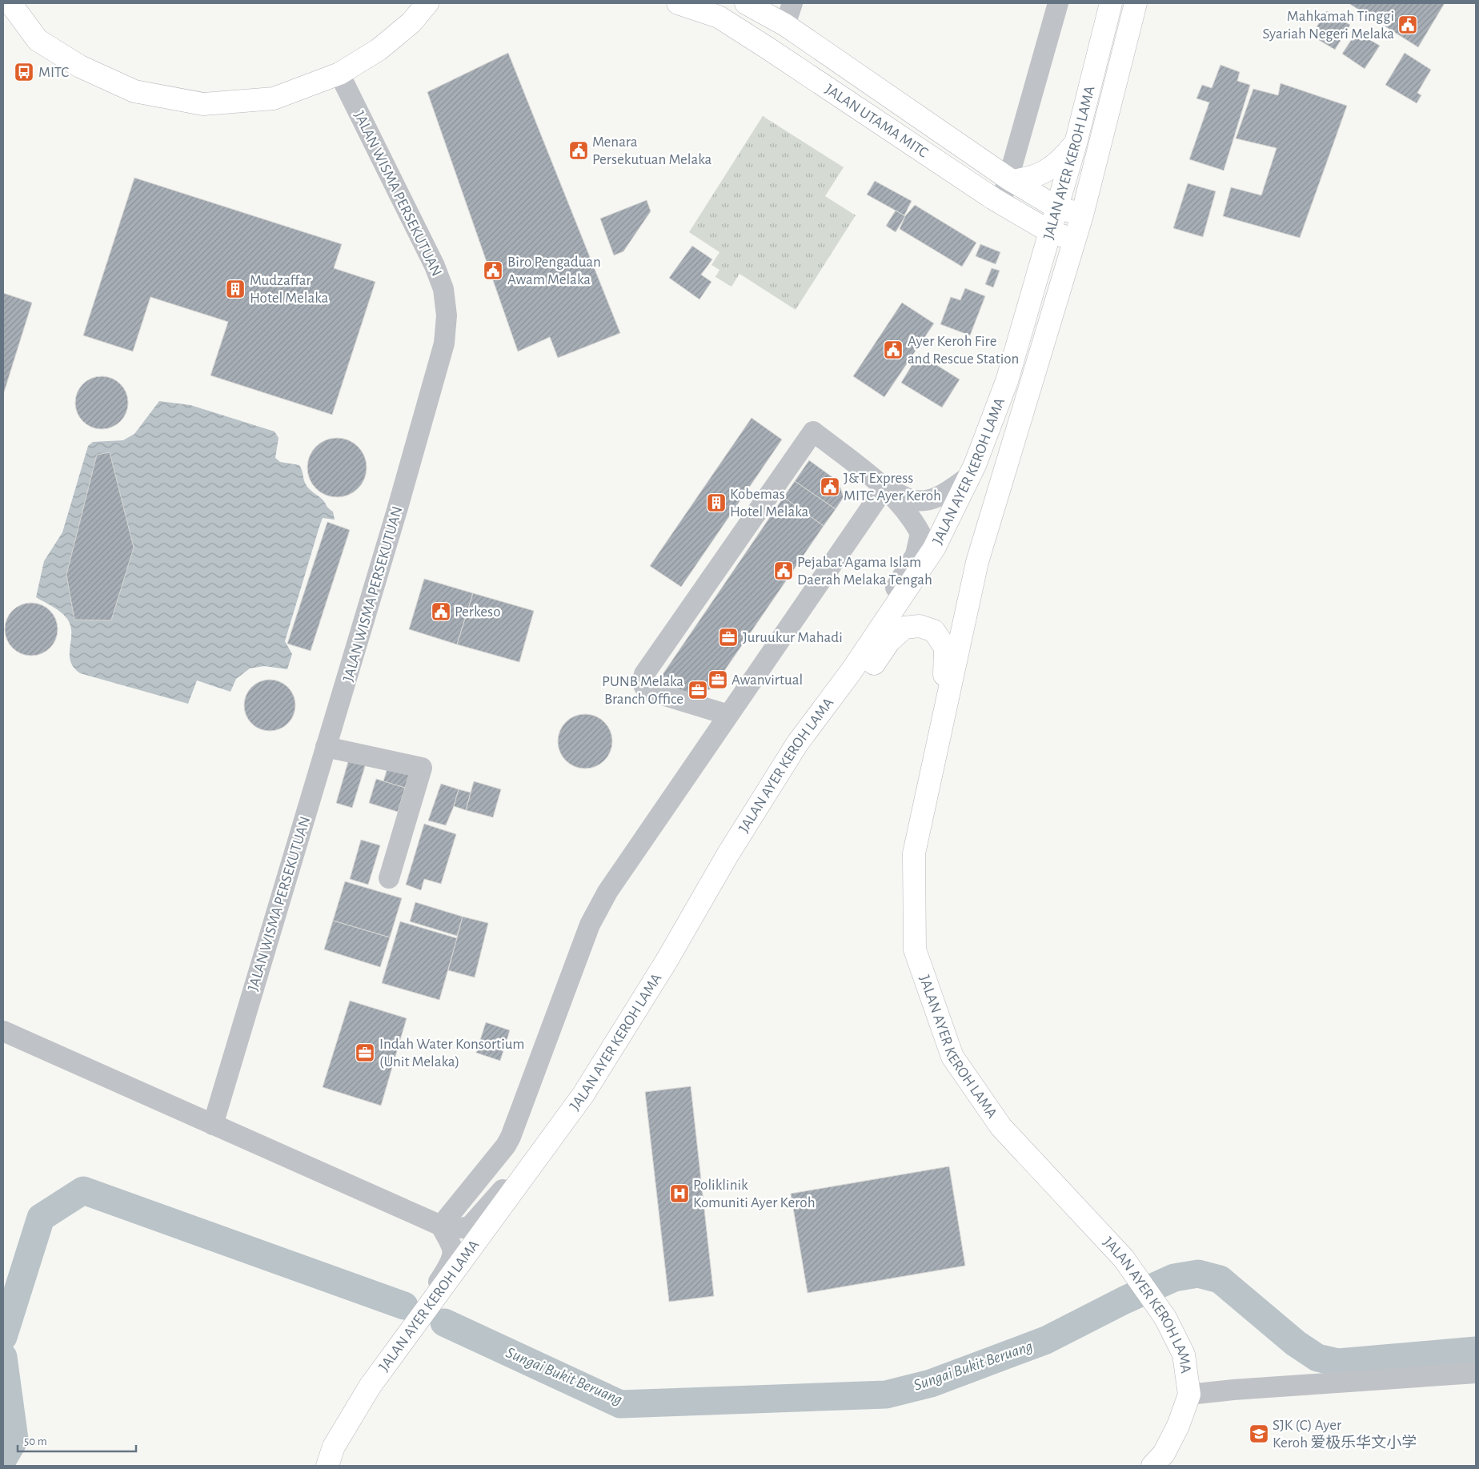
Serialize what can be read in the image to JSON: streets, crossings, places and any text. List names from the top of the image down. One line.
{"streets":{"main road":["JALAN UTAMA MITC","JALAN AYER KEROH LAMA"],"street":["JALAN WISMA PERSEKUTUAN"]},"crossings":[["JALAN UTAMA MITC","JALAN AYER KEROH LAMA"]],"water":["Sungai Bukit Beruang"],"places":{"public building":["Mahkamah Tinggi Syariah Negeri Melaka","Menara Persekutuan Melaka","Biro Pengaduan Awam Melaka","Ayer Keroh Fire and Rescue Station","J&T Express MITC Ayer Keroh","Pejabat Agama Islam Daerah Melaka Tengah","Perkeso"],"bus stop":["MITC"],"building":["Mudzaffar Hotel Melaka","Kobemas Hotel Melaka"],"office":["Juruukur Mahadi","Awanvirtual","PUNB Melaka Branch Office","Indah Water Konsortium (Unit Melaka)"],"hospital":["Poliklinik Komuniti Ayer Keroh"],"school or university":["SJK (C) Ayer Keroh 爱极乐华文小学"]},"scale_bar":"50 m"}
